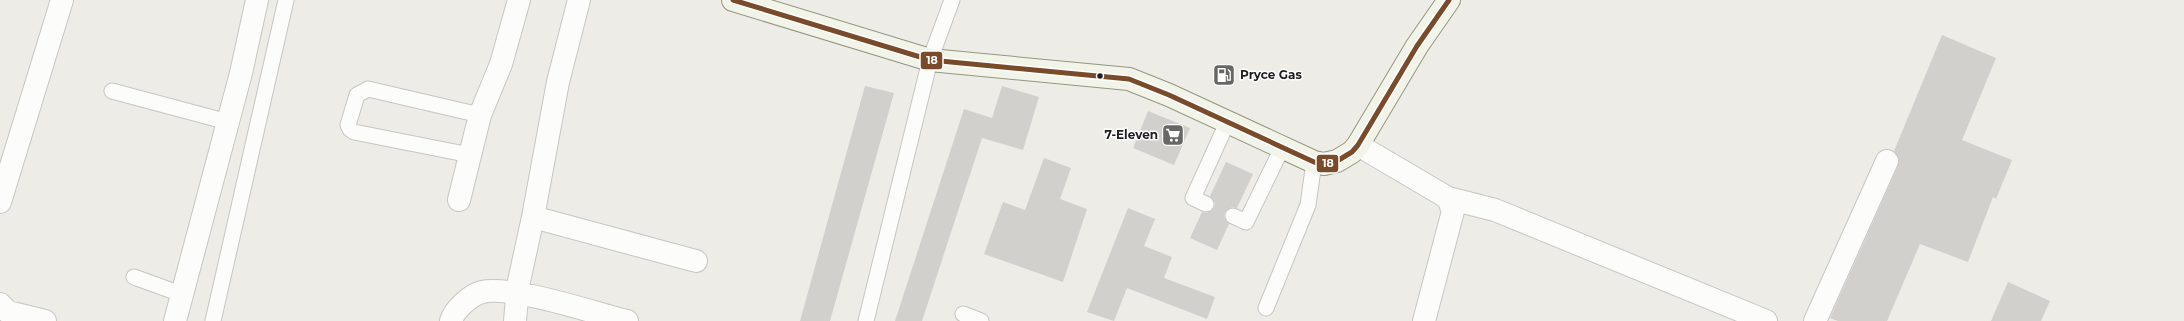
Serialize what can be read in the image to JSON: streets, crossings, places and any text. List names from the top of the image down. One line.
{"places":{"fuel station":["Pryce Gas"],"supermarket":["7-Eleven"]},"lines":["transit line 18"]}
